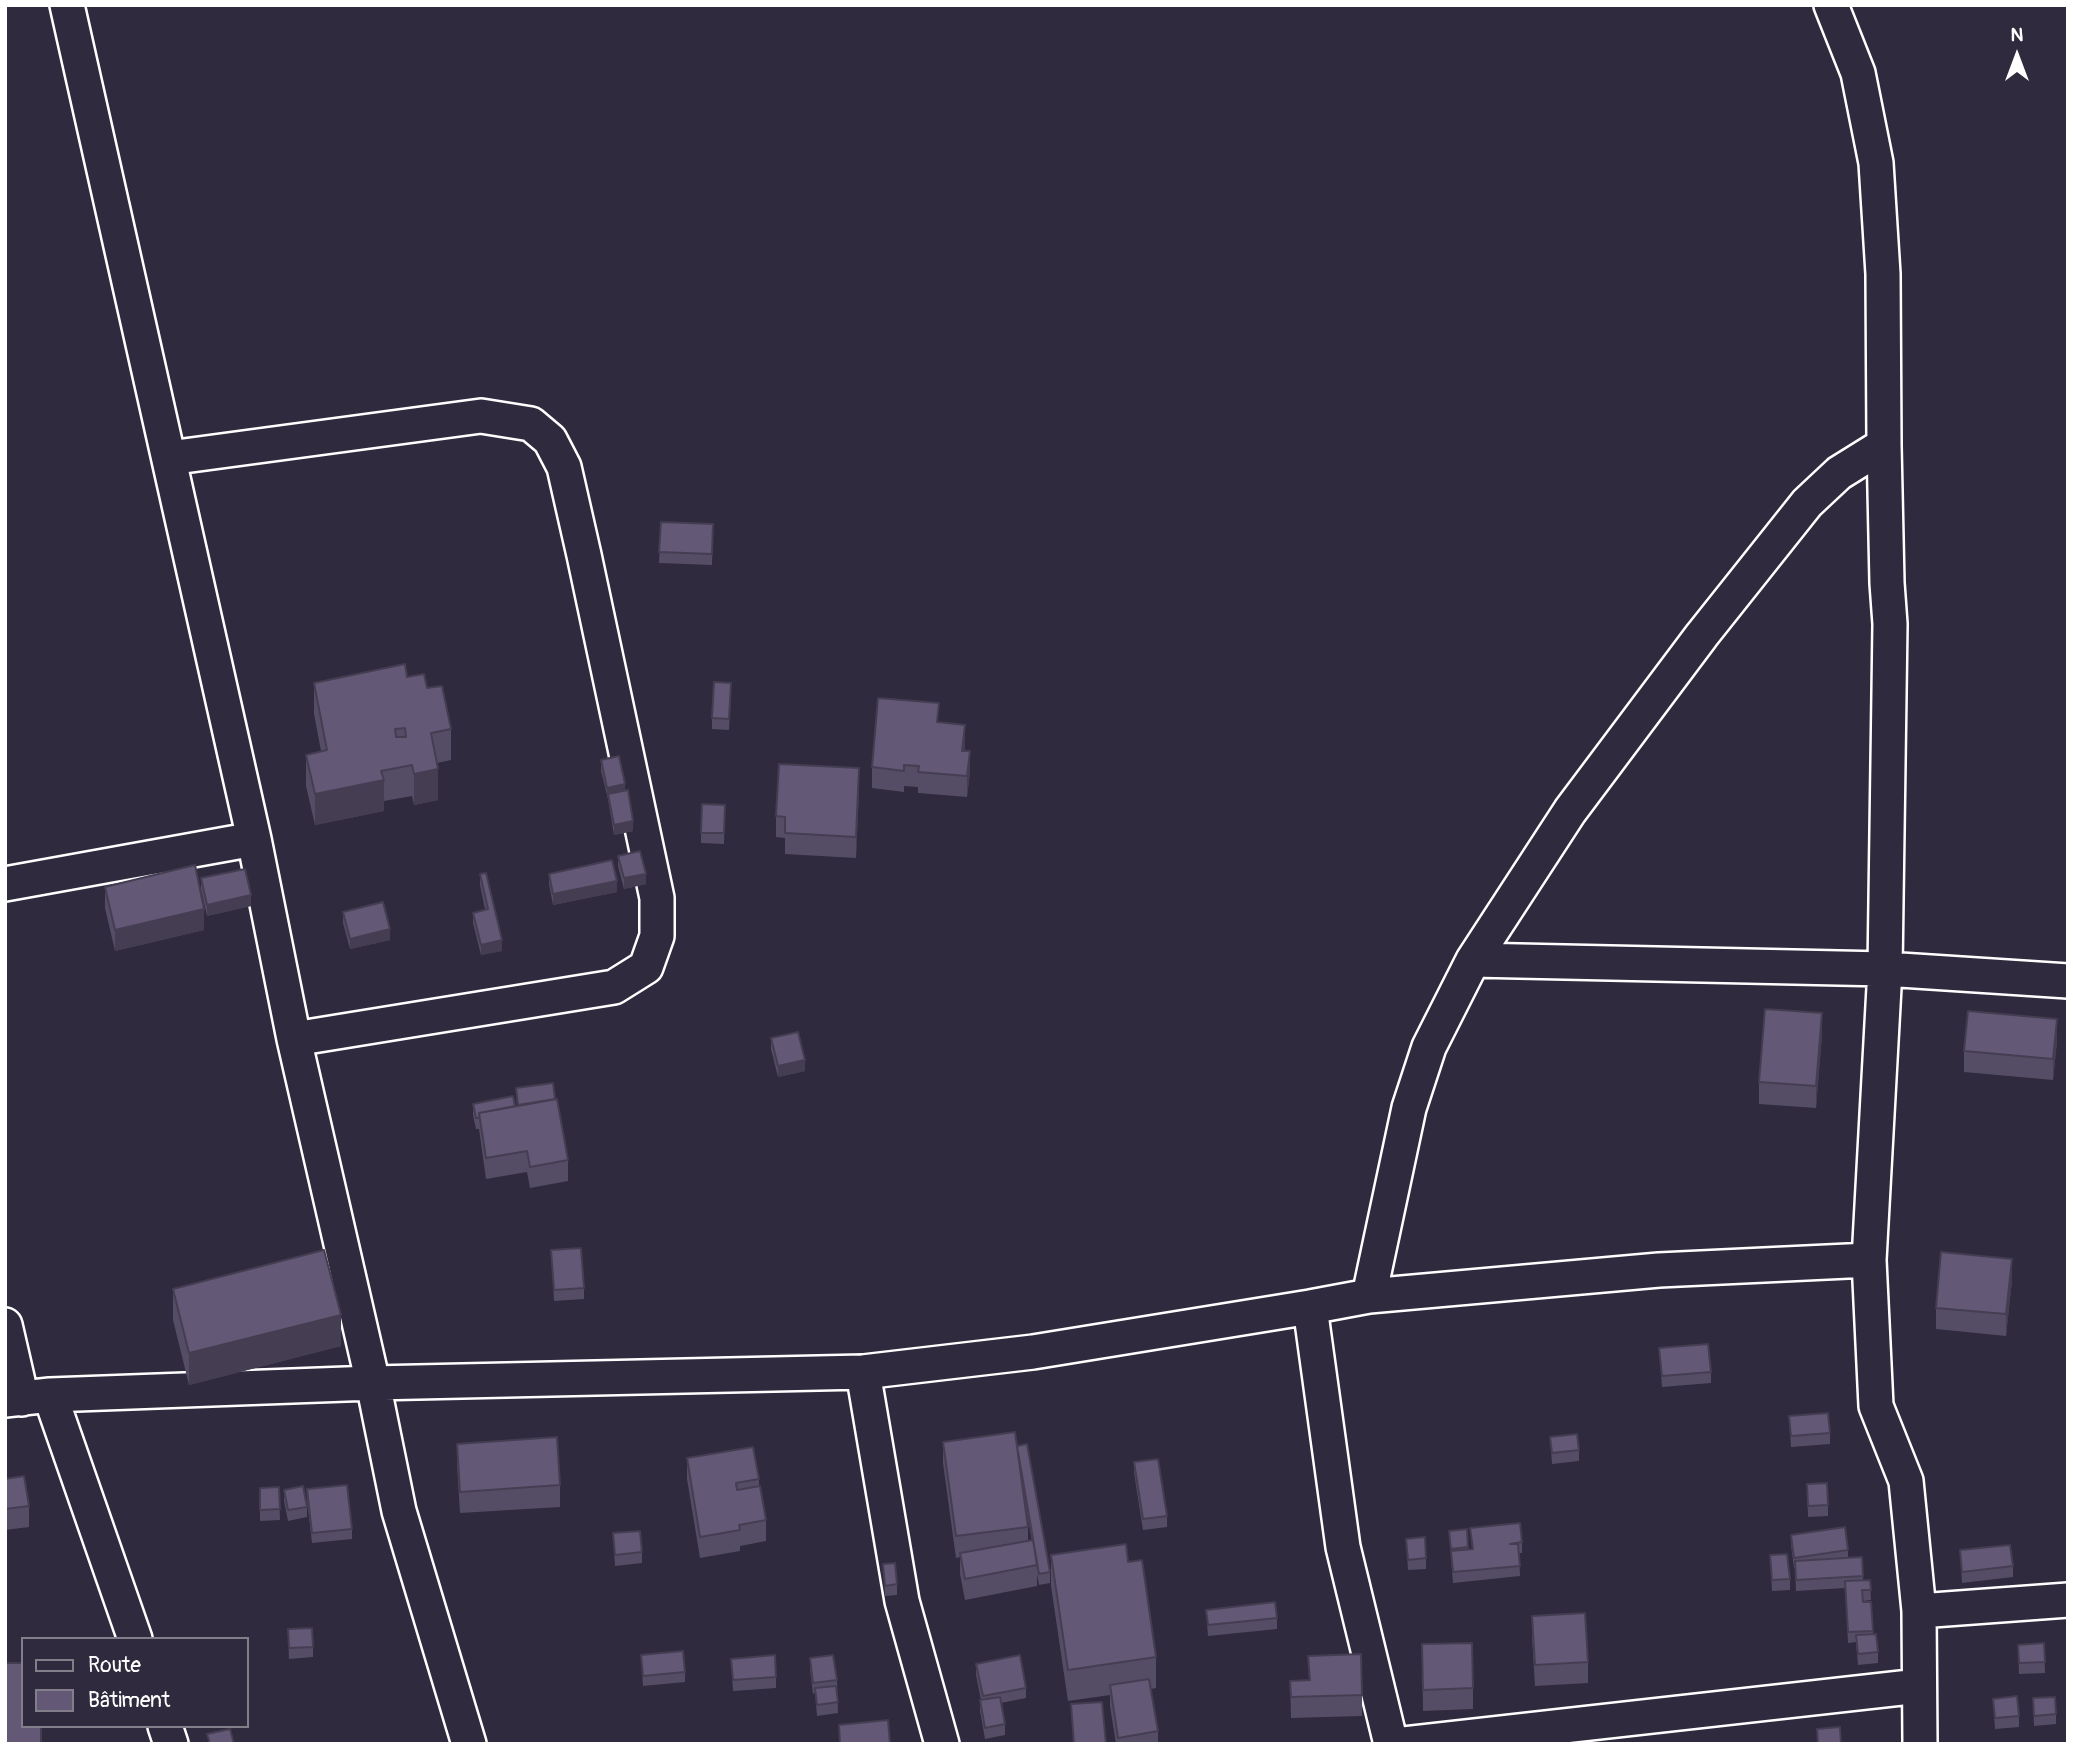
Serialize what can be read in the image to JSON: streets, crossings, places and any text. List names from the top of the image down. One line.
{"legend":["Route","Bâtiment"],"north":"top"}
